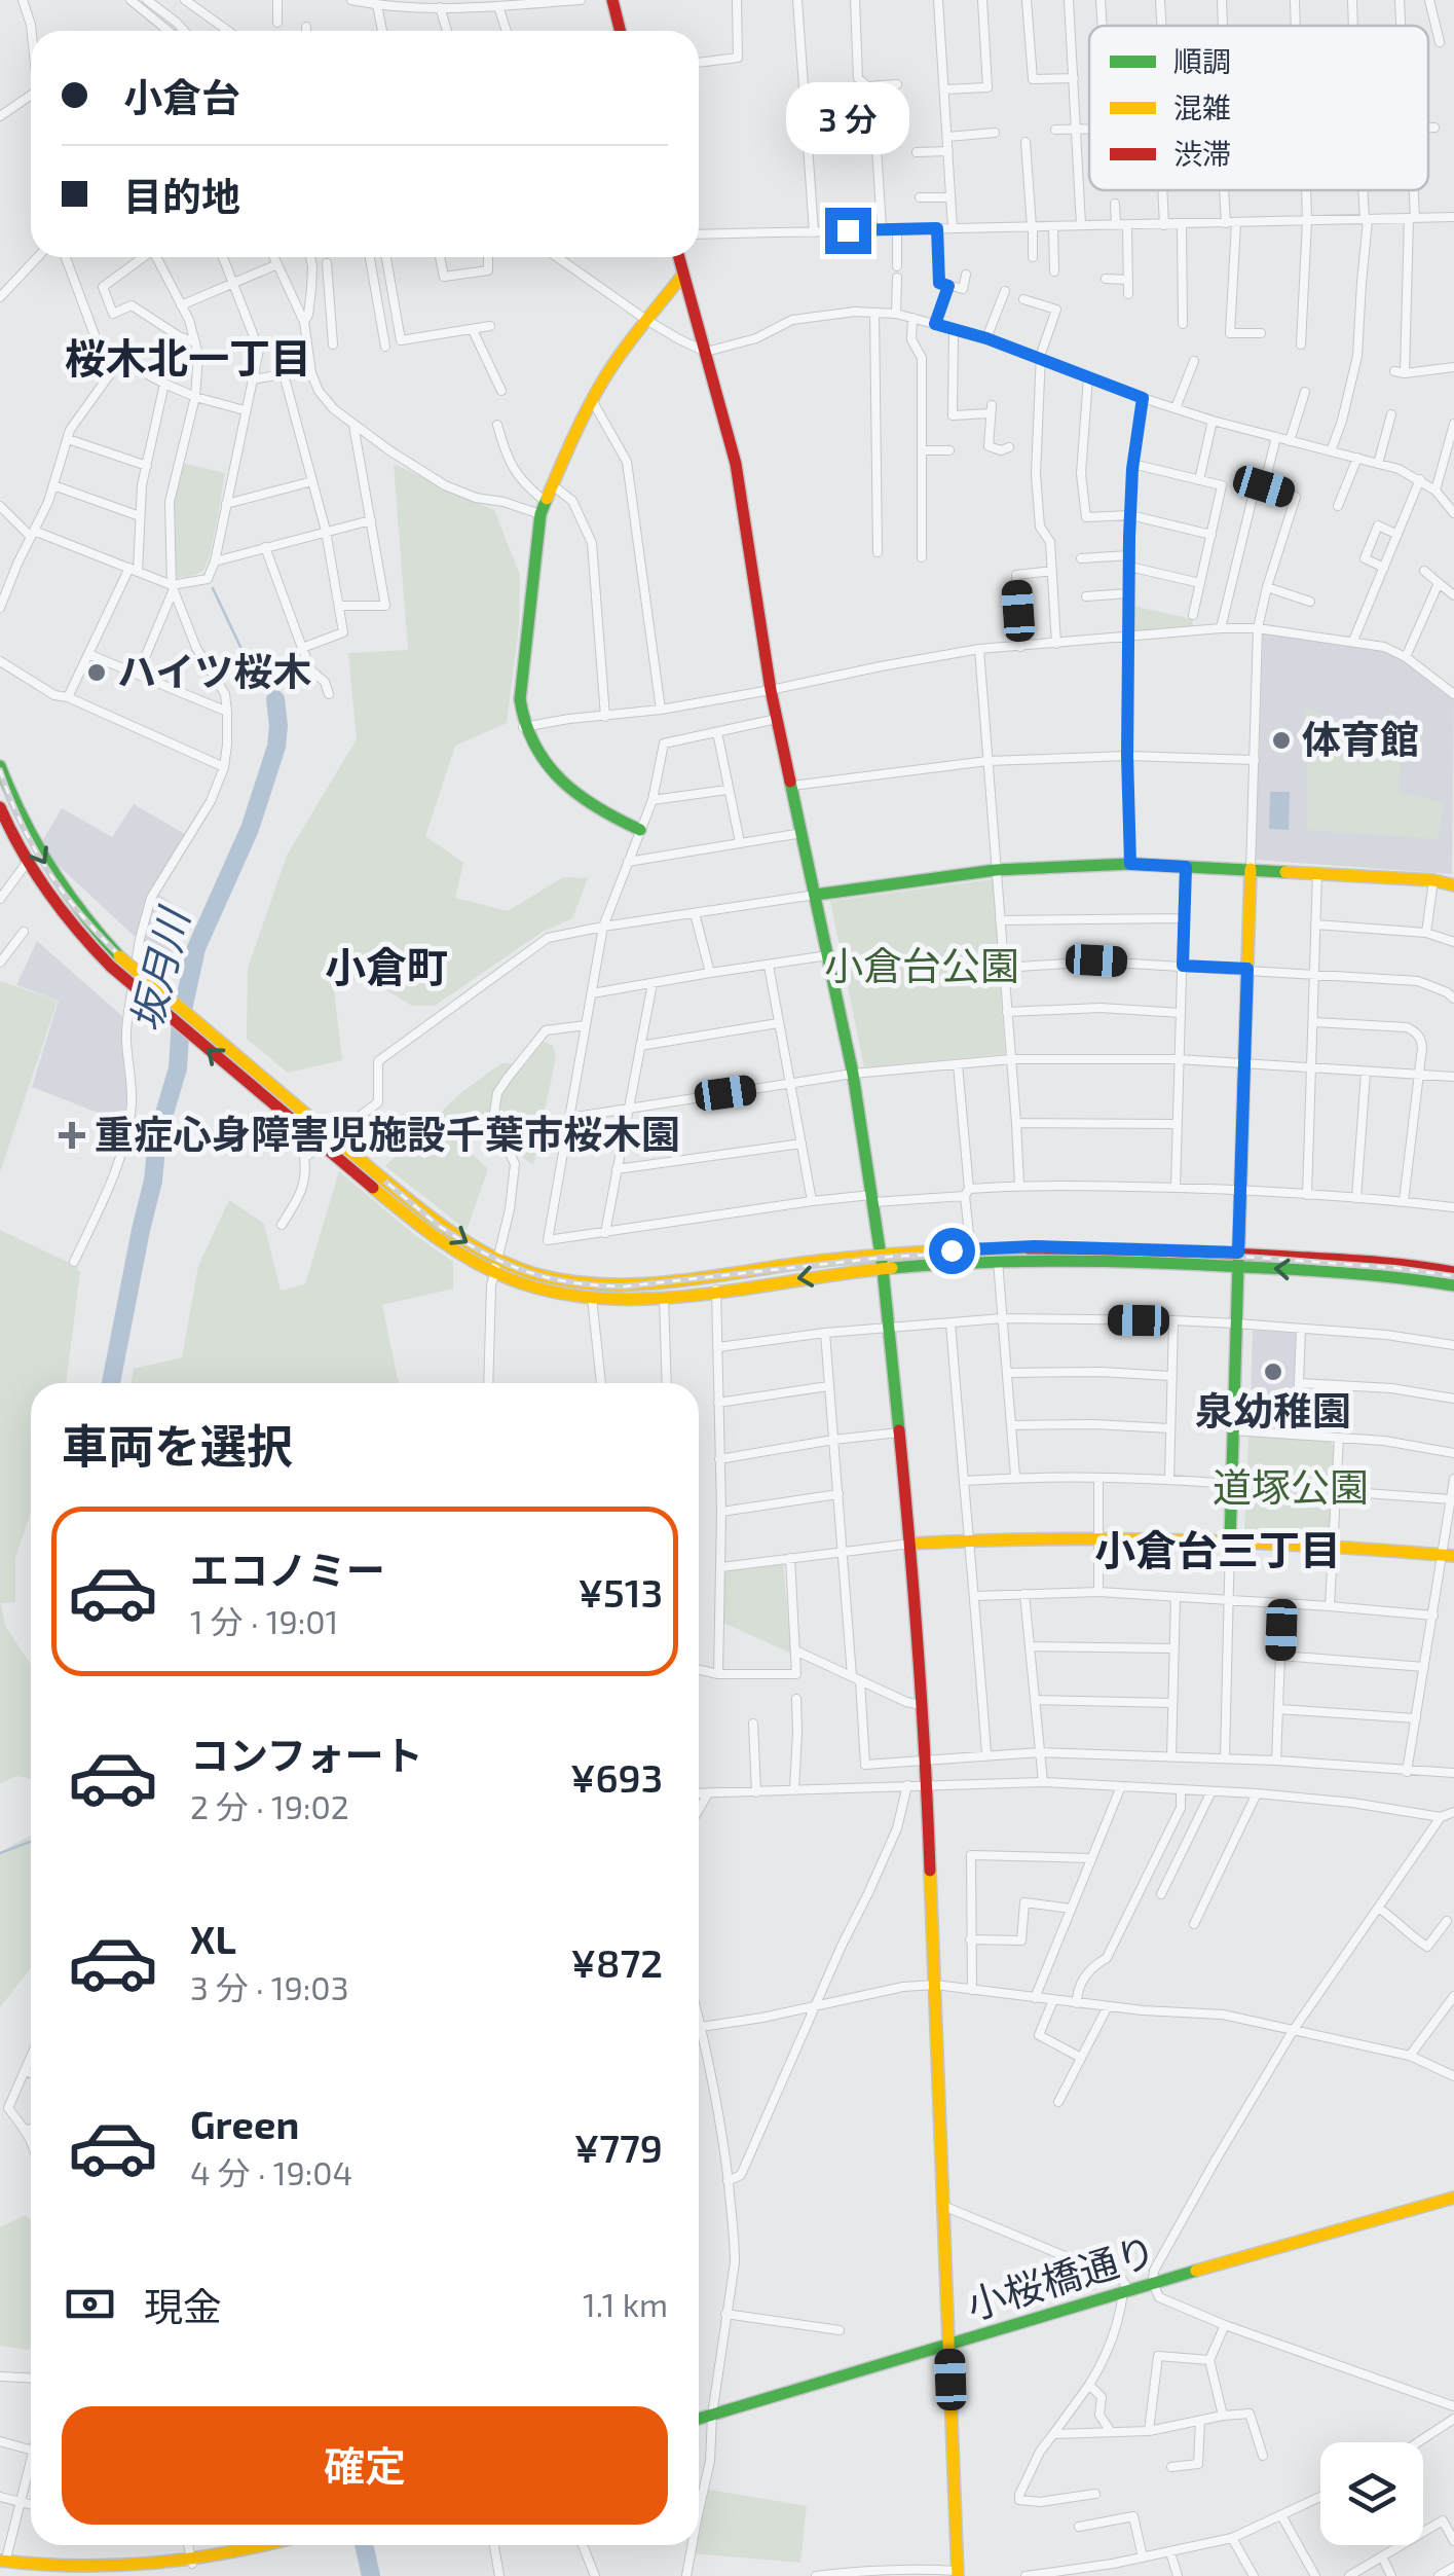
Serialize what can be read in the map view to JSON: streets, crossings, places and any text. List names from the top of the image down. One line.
{"streets":{"street":["小桜橋通り"]},"districts":["桜木北一丁目","小倉町","小倉台三丁目"],"water":["坂月川"],"parks":["小倉台公園","道塚公園"],"places":{"other":["ハイツ桜木","体育館","泉幼稚園"],"health":["重症心身障害児施設千葉市桜木園"]},"legend":["順調","混雑","渋滞"],"page":{"banner":["小倉台","目的地"],"bubble":"3 分","heading":"車両を選択","list":[{"name":"エコノミー","note":"1 分 · 19:01","value":"¥513"},{"name":"コンフォート","note":"2 分 · 19:02","value":"¥693"},{"name":"XL","note":"3 分 · 19:03","value":"¥872"},{"name":"Green","note":"4 分 · 19:04","value":"¥779"}],"pay":["現金","1.1 km"],"buttons":"確定"}}
